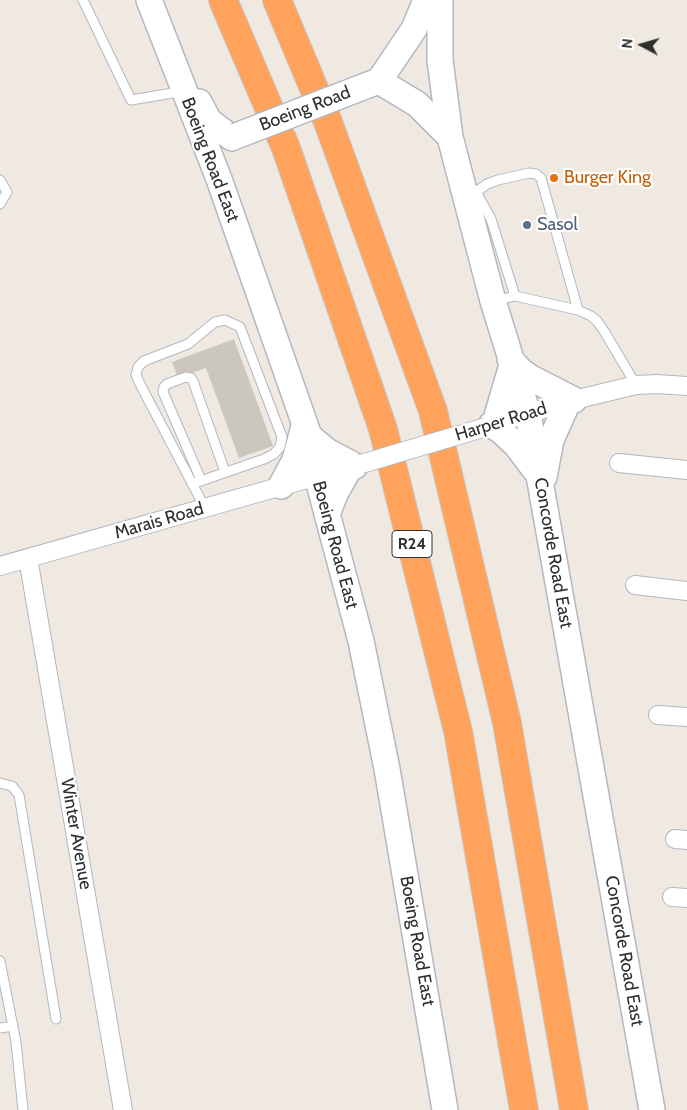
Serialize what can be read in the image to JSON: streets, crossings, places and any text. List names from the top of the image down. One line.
{"streets":{"highway":["R24"],"main road":["Boeing Road","Boeing Road East","Concorde Road East"],"street":["Harper Road","Marais Road","Winter Avenue"]},"crossings":[["Boeing Road East","Harper Road"],["Boeing Road East","Marais Road"],["Harper Road","Marais Road"],["Harper Road","Concorde Road East"],["Marais Road","Winter Avenue"]],"places":["Burger King","Sasol"],"north":"left"}
